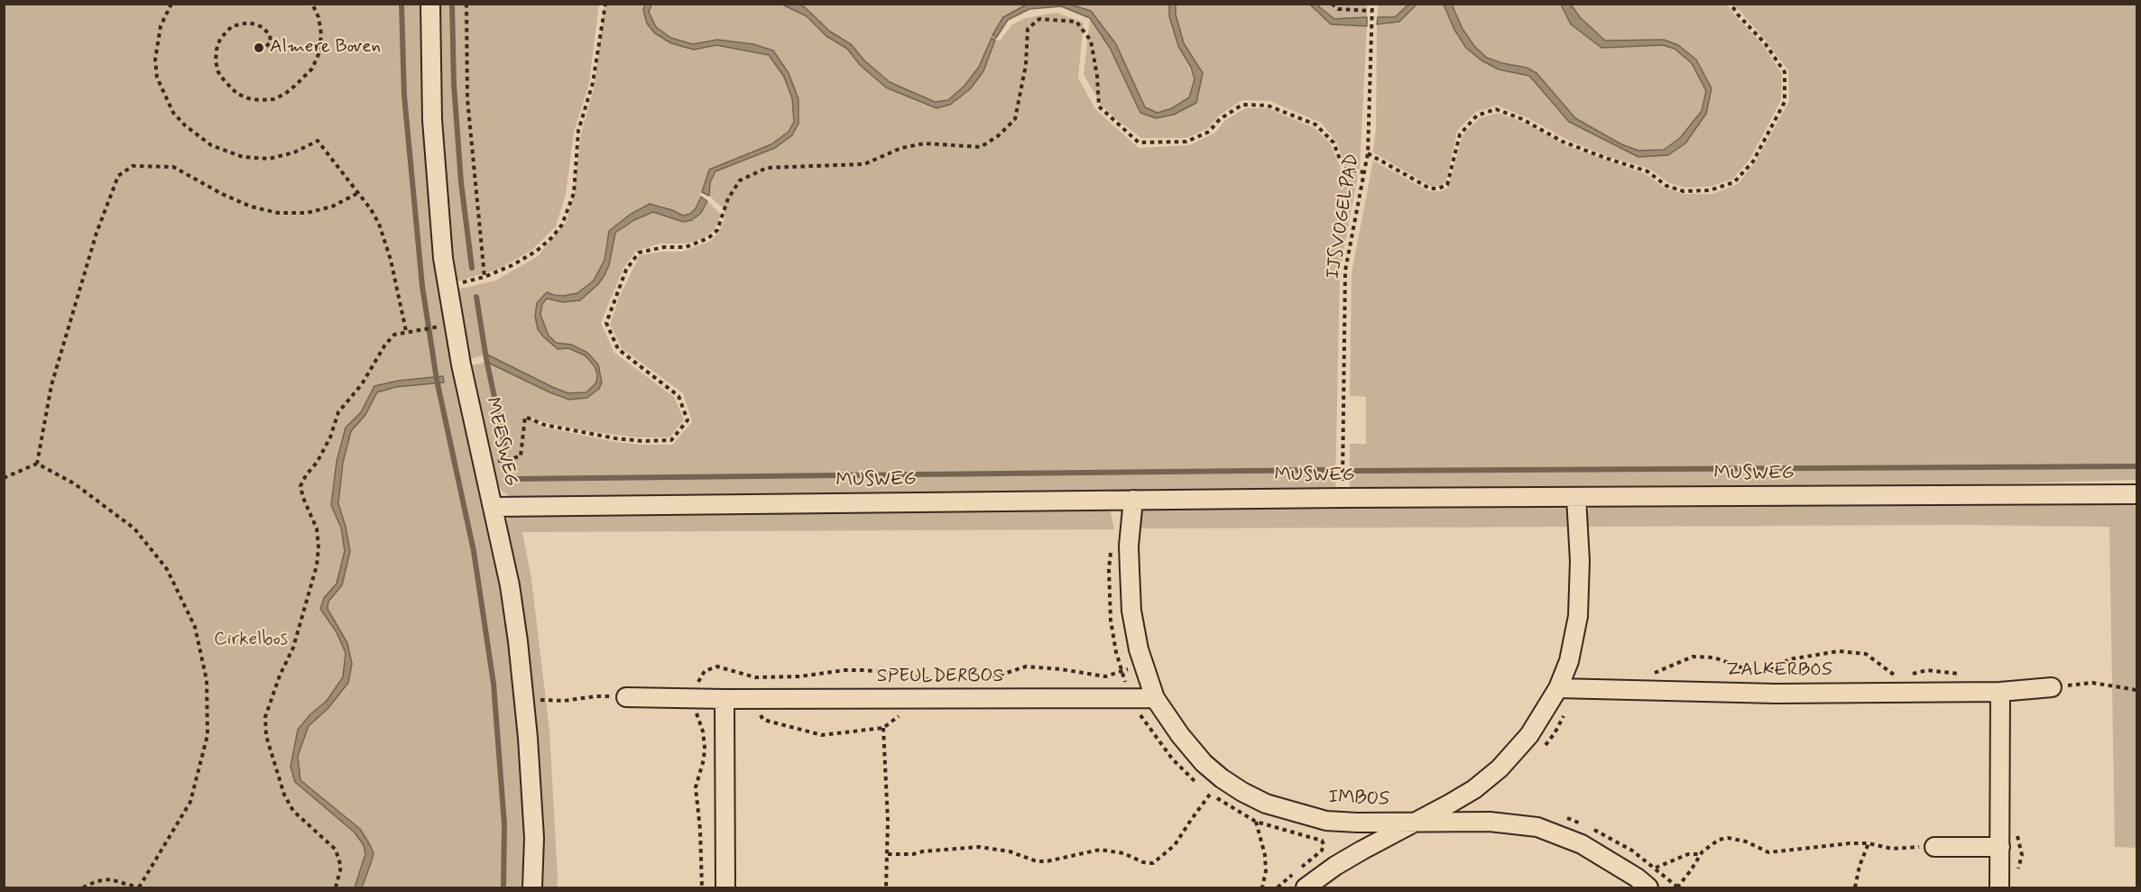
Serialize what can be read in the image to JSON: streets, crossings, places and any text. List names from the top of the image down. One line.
{"streets":{"street":["MEESWEG","MUSWEG","ZALKERBOS","SPEULDERBOS","IMBOS"],"path":["IJSVOGELPAD"]},"crossings":[["IJSVOGELPAD","MUSWEG"],["MEESWEG","MUSWEG"],["MUSWEG","IMBOS"],["ZALKERBOS","IMBOS"],["SPEULDERBOS","IMBOS"]],"parks":["Cirkelbos"],"places":["Almere Boven"]}
